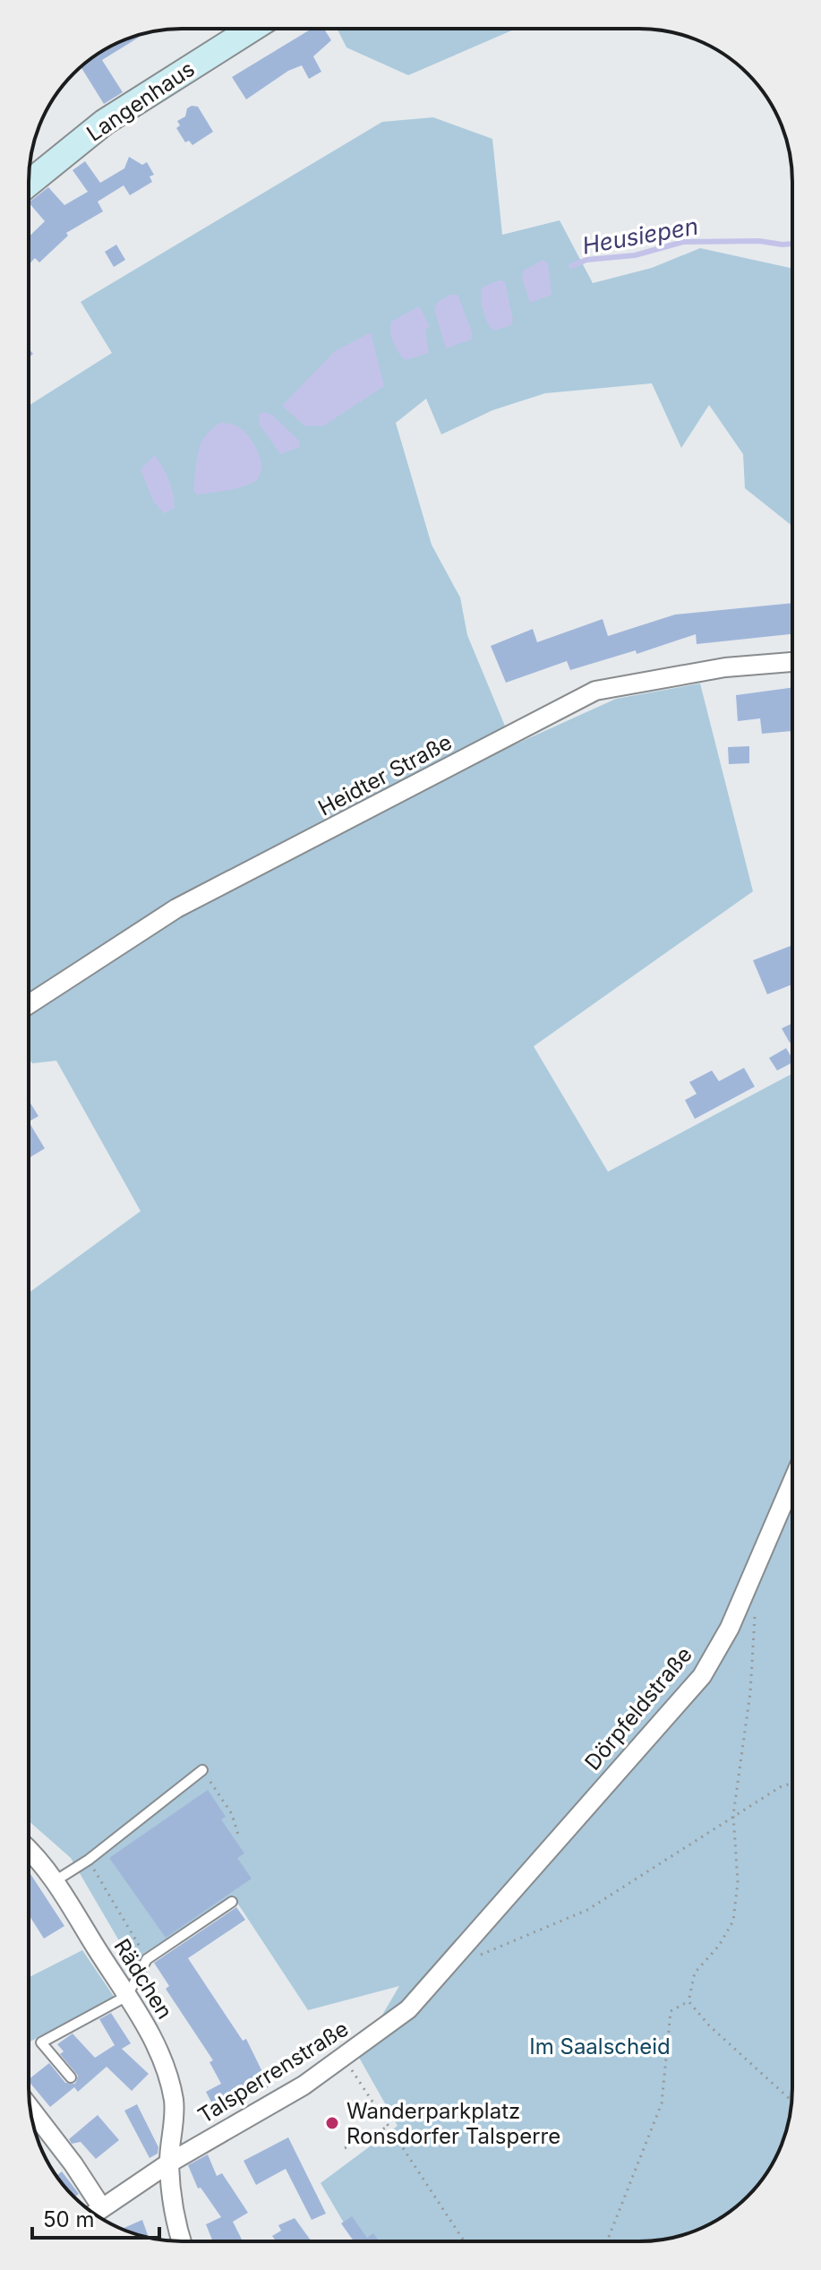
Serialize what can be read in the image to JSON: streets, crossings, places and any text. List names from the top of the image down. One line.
{"streets":{"street":["Langenhaus","Heidter Straße","Dörpfeldstraße","Rädchen","Talsperrenstraße"]},"crossings":[["Dörpfeldstraße","Talsperrenstraße"],["Rädchen","Talsperrenstraße"]],"water":["Heusiepen"],"parks":["Im Saalscheid"],"places":["Wanderparkplatz Ronsdorfer Talsperre"],"scale_bar":"50 m"}
